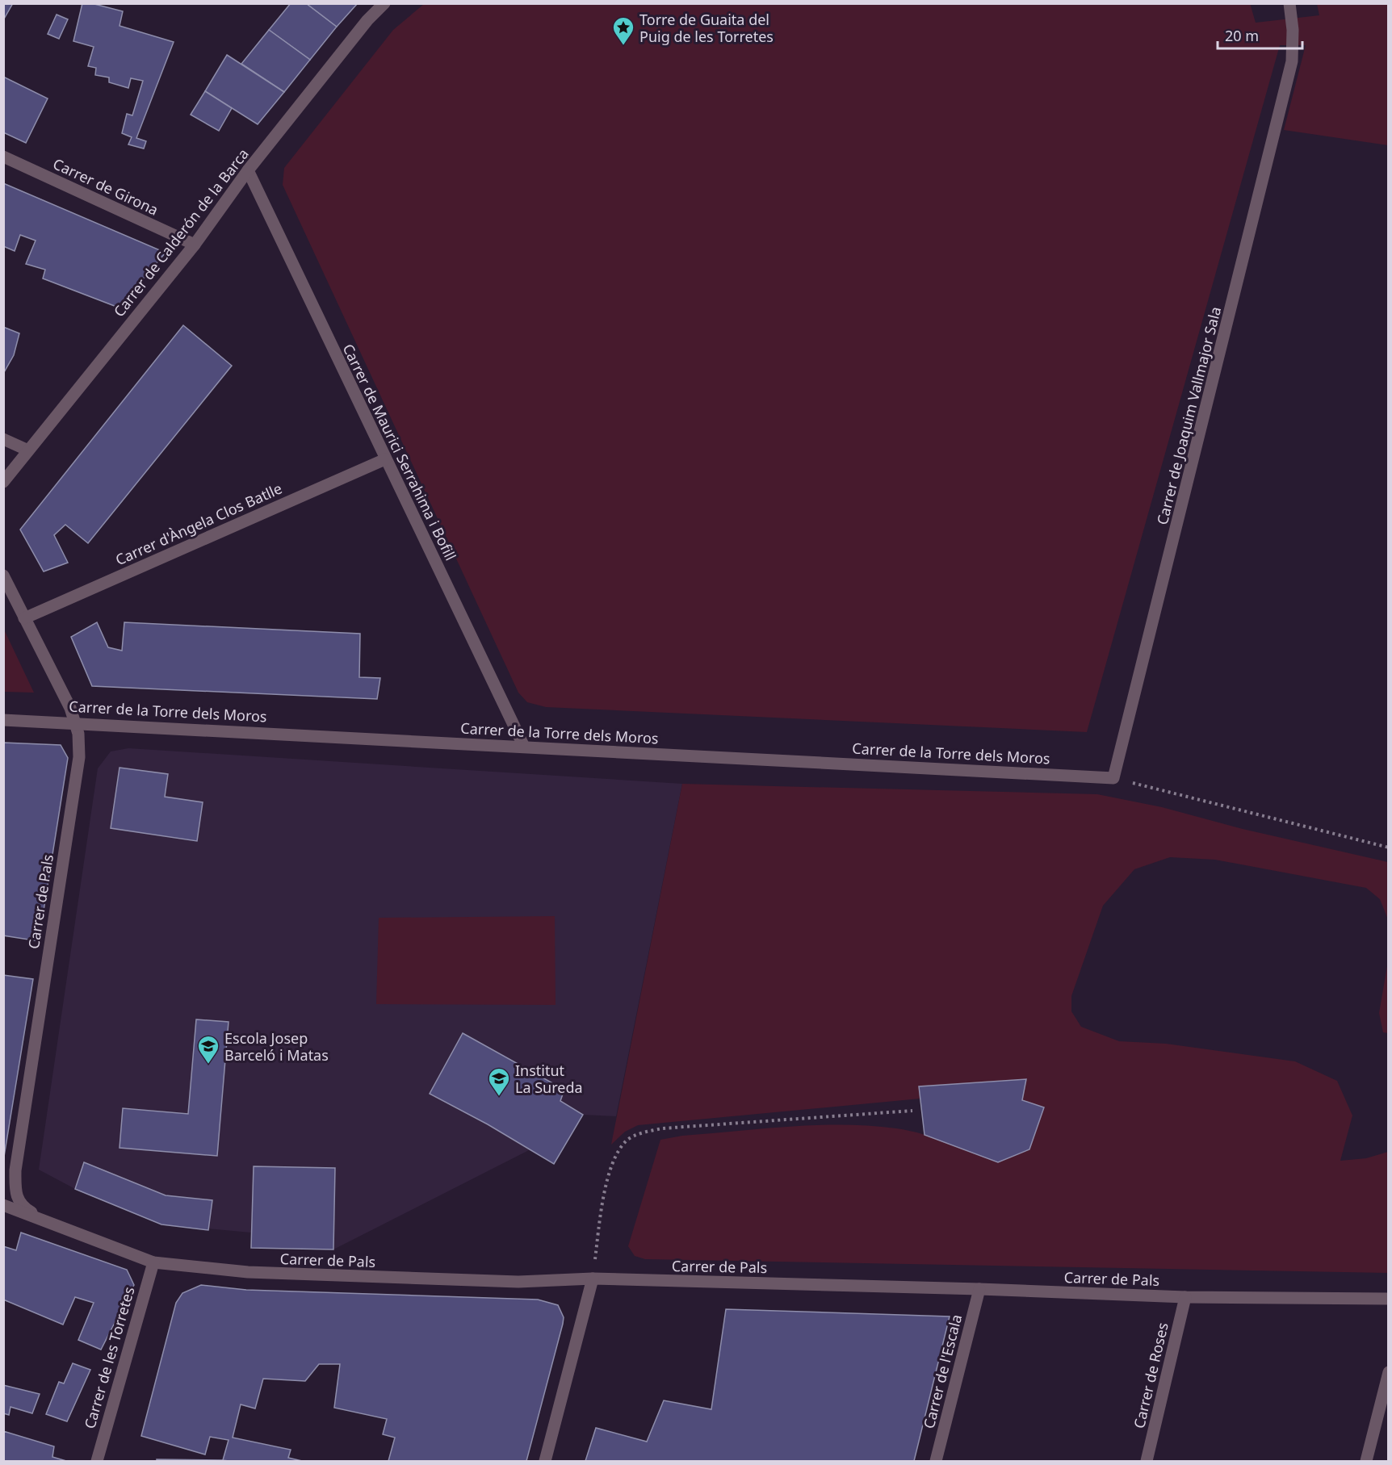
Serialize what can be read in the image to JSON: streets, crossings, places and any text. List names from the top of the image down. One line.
{"streets":{"street":["Carrer de Girona","Carrer de Calderón de la Barca","Carrer de Joaquim Vallmajor Sala","Carrer de Maurici Serrahima i Bofill","Carrer d'Àngela Clos Batlle","Carrer de la Torre dels Moros","Carrer de Pals","Carrer de les Torretes","Carrer de l'Escala","Carrer de Roses"]},"crossings":[["Carrer de Girona","Carrer de Calderón de la Barca"],["Carrer de Calderón de la Barca","Carrer de Maurici Serrahima i Bofill"],["Carrer de Joaquim Vallmajor Sala","Carrer de la Torre dels Moros"],["Carrer de Maurici Serrahima i Bofill","Carrer d'Àngela Clos Batlle"],["Carrer de Maurici Serrahima i Bofill","Carrer de la Torre dels Moros"],["Carrer d'Àngela Clos Batlle","Carrer de Pals"],["Carrer de la Torre dels Moros","Carrer de Pals"],["Carrer de Pals","Carrer de les Torretes"],["Carrer de Pals","Carrer de l'Escala"],["Carrer de Pals","Carrer de Roses"]],"places":{"place":["Torre de Guaita del Puig de les Torretes"],"school or university":["Escola Josep Barceló i Matas","Institut La Sureda"]},"scale_bar":"20 m"}
